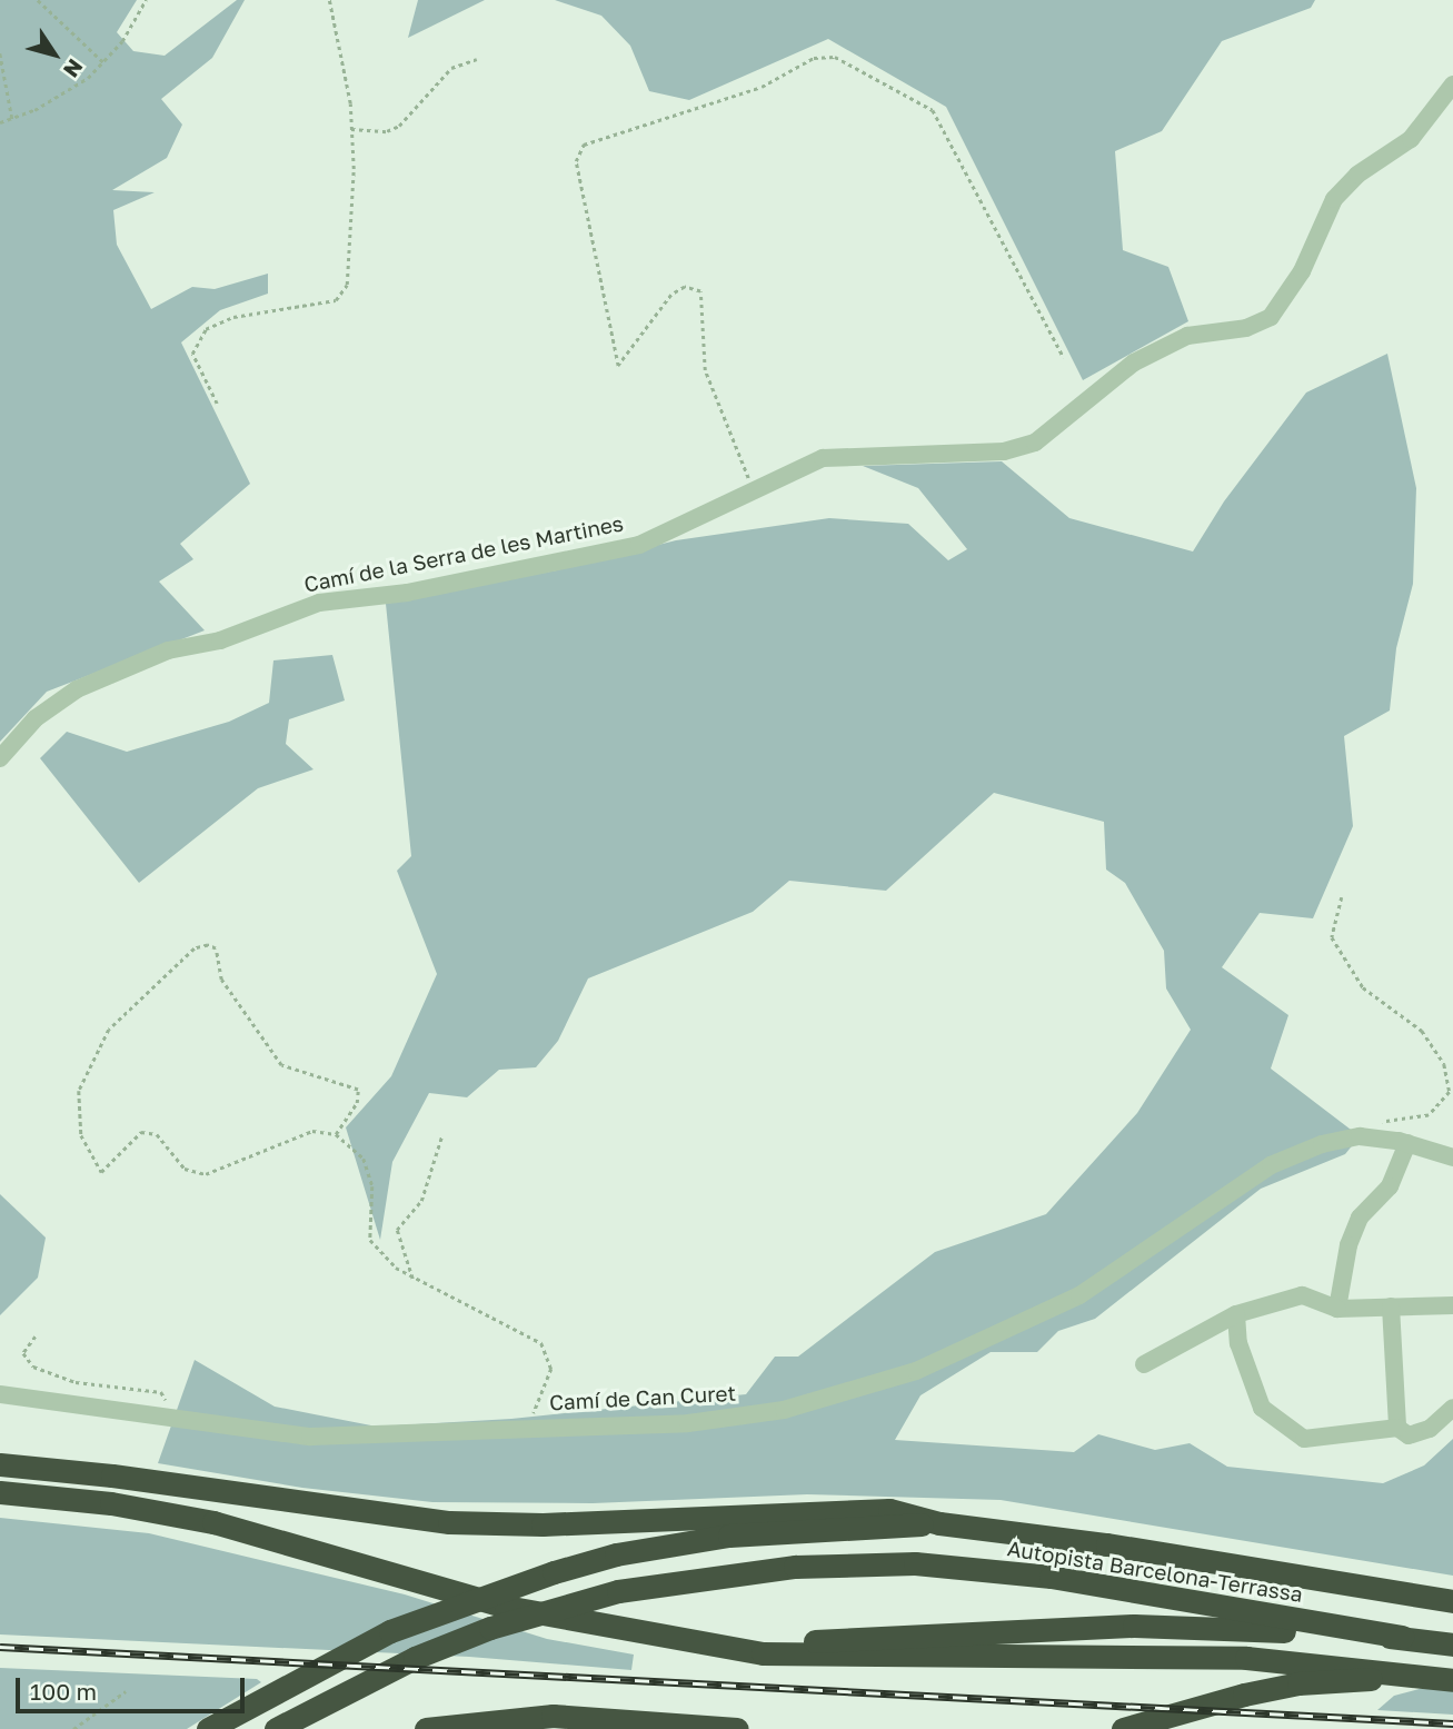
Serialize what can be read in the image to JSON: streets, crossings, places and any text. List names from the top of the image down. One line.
{"streets":{"highway":["Autopista Barcelona-Terrassa"],"street":["Camí de la Serra de les Martines","Camí de Can Curet"]},"scale_bar":"100 m","north":"bottom right"}
